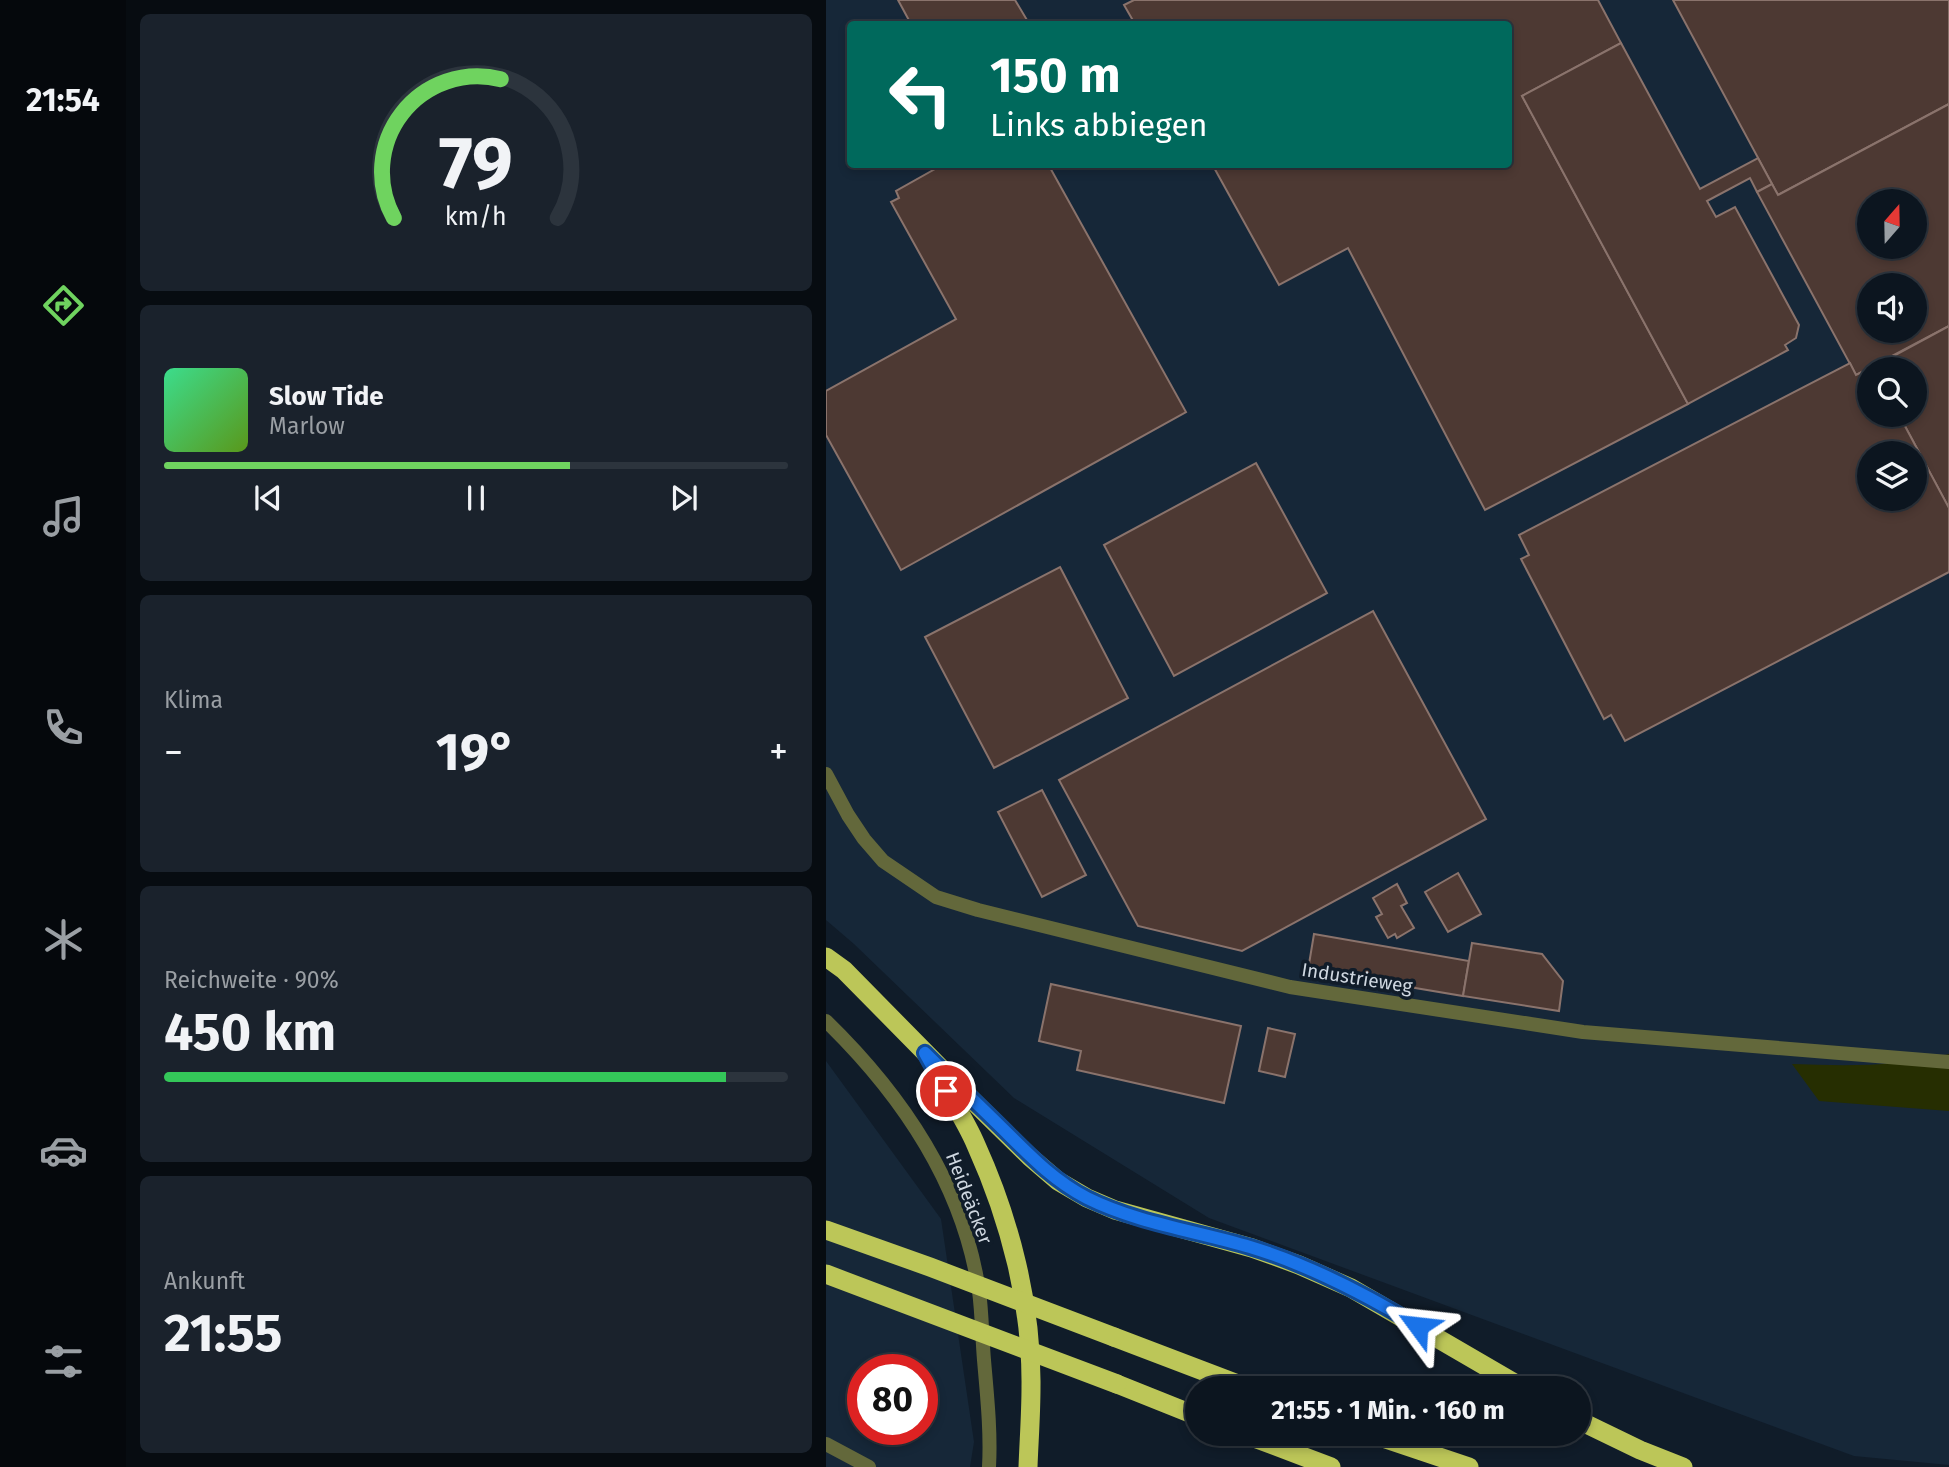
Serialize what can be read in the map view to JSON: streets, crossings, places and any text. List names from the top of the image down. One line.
{"streets":{"street":["Industrieweg","Heideäcker"]},"north":"top","page":{"tabs":"21:54","turn":["150 m","Links abbiegen"],"song":["Slow Tide","Marlow"],"tile":["Klima",["Reichweite · 90%","450 km"],["Ankunft","21:55"]],"heat":["−","19°","+"],"limit":"80","trip":"21:55 · 1 Min. · 160 m","gauge":["79","km/h"]}}
